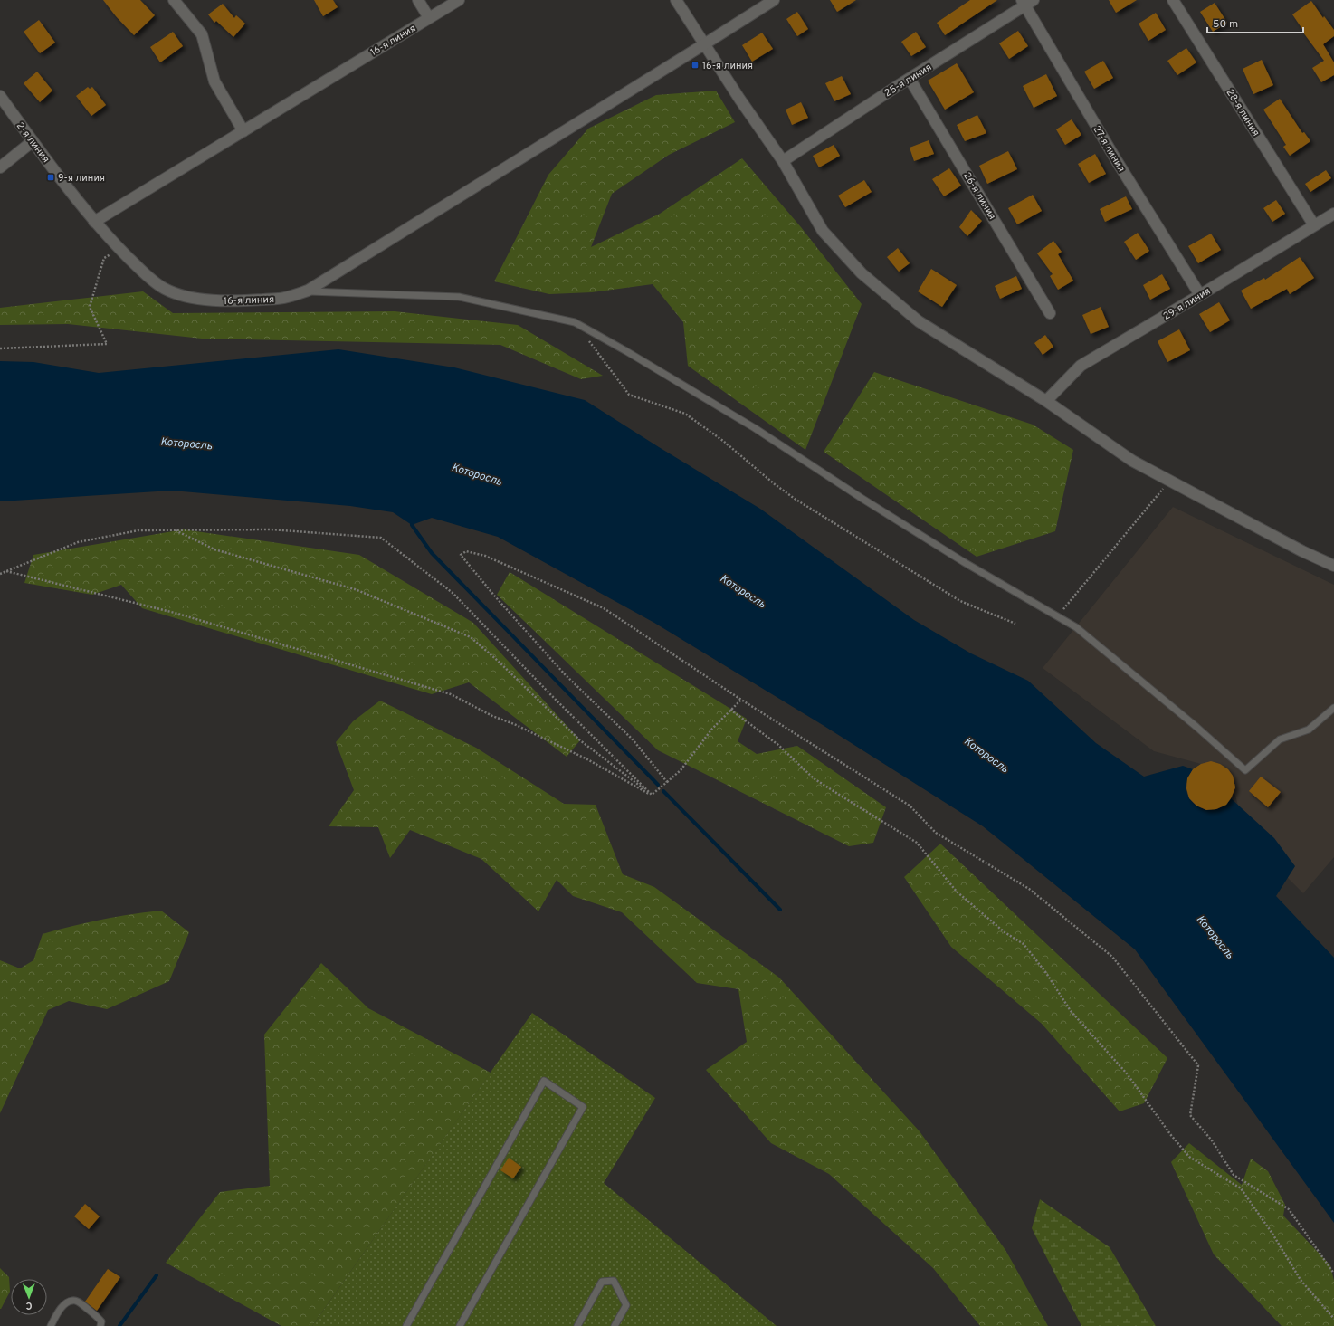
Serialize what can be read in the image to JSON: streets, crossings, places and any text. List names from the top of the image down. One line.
{"streets":{"street":["16-я линия","25-я линия","28-я линия","2-я линия","27-я линия","26-я линия","29-я линия"]},"crossings":[["16-я линия","2-я линия"],["25-я линия","27-я линия"],["25-я линия","26-я линия"],["28-я линия","29-я линия"],["27-я линия","29-я линия"]],"water":["Которосль"],"places":{"transit":["16-я линия","9-я линия"]},"scale_bar":"50 m","north":"bottom"}
